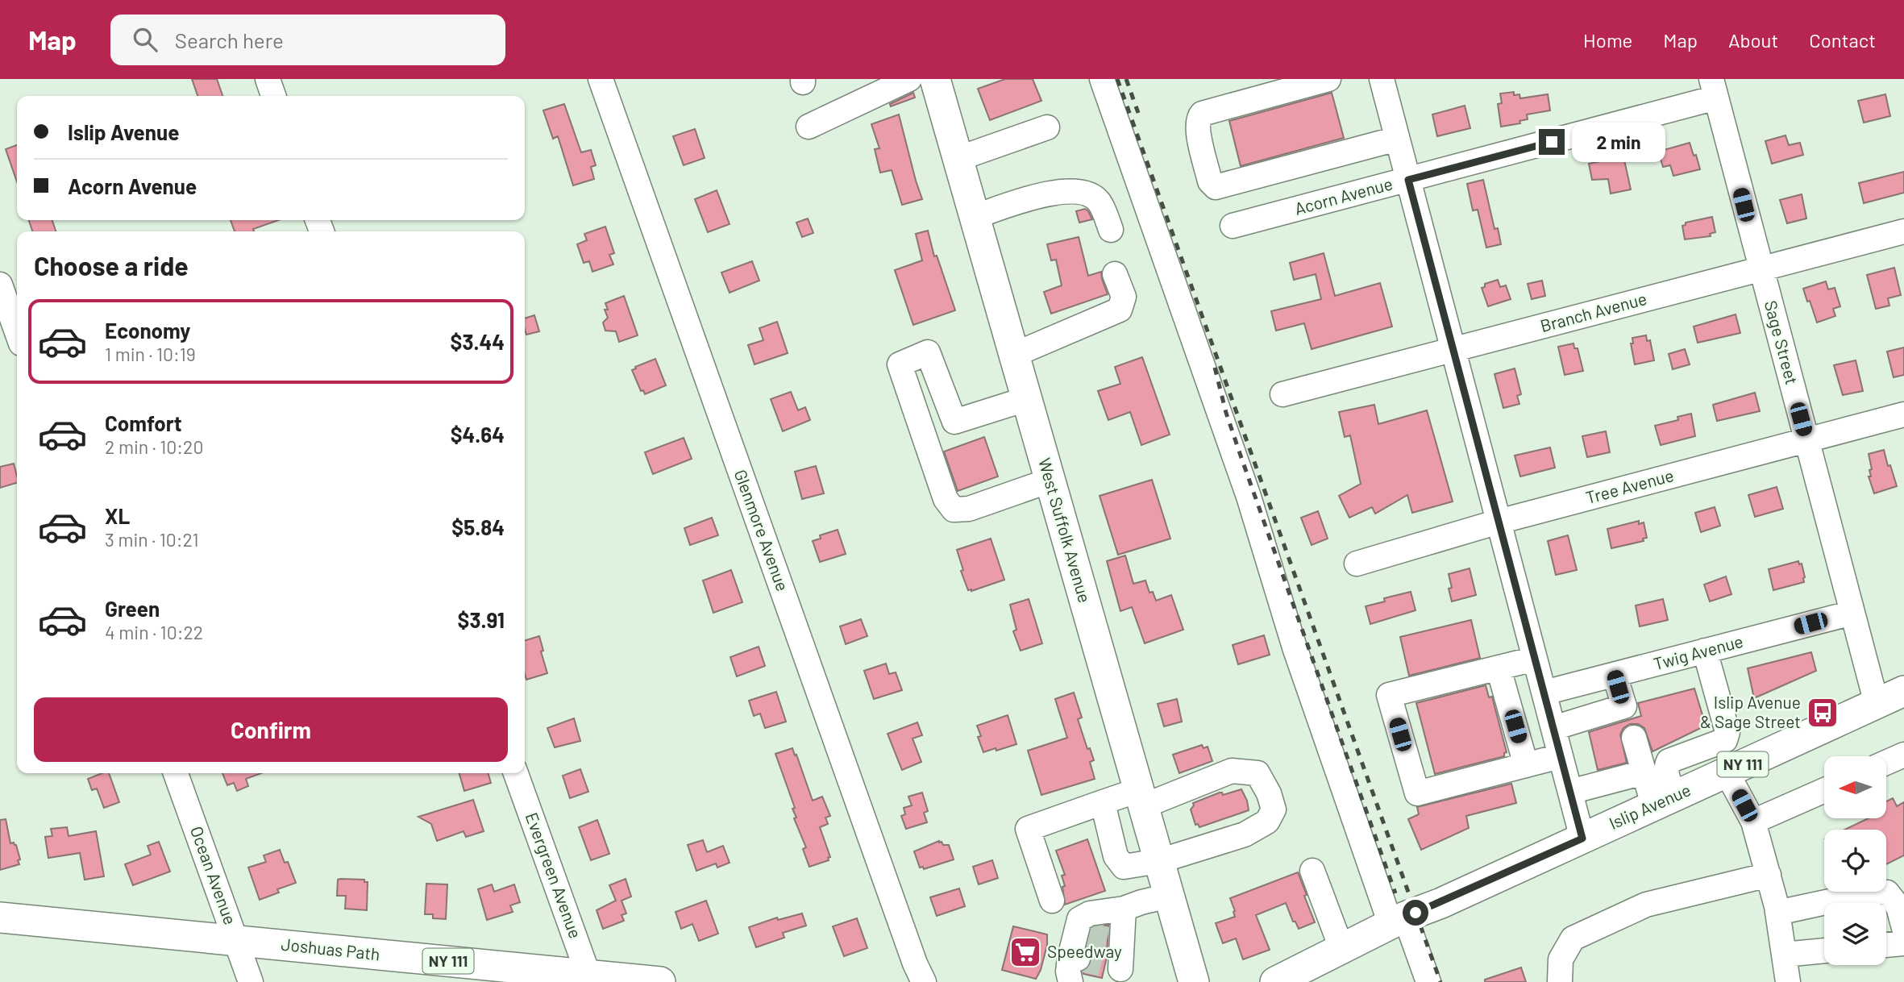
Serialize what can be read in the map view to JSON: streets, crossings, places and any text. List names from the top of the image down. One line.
{"streets":{"main road":["West Suffolk Avenue","NY 111","Islip Avenue","Joshuas Path"],"street":["Acorn Avenue","Branch Avenue","Sage Street","Tree Avenue","Glenmore Avenue","Twig Avenue","Ocean Avenue","Evergreen Avenue"]},"crossings":[["Acorn Avenue","Sage Street"],["Branch Avenue","Sage Street"],["Sage Street","Tree Avenue"],["Sage Street","Twig Avenue"],["Sage Street","Islip Avenue"],["Ocean Avenue","Joshuas Path"],["Evergreen Avenue","Joshuas Path"]],"places":{"bus stop":["Islip Avenue & Sage Street"],"supermarket":["Speedway"]},"north":"left","page":{"header":"Map","search":"Search here","nav":["Home","Map","About","Contact"],"banner":["Islip Avenue","Acorn Avenue"],"bubble":"2 min","heading":"Choose a ride","list":[{"name":"Economy","note":"1 min · 10:19","value":"$3.44"},{"name":"Comfort","note":"2 min · 10:20","value":"$4.64"},{"name":"XL","note":"3 min · 10:21","value":"$5.84"},{"name":"Green","note":"4 min · 10:22","value":"$3.91"}],"buttons":"Confirm"}}
